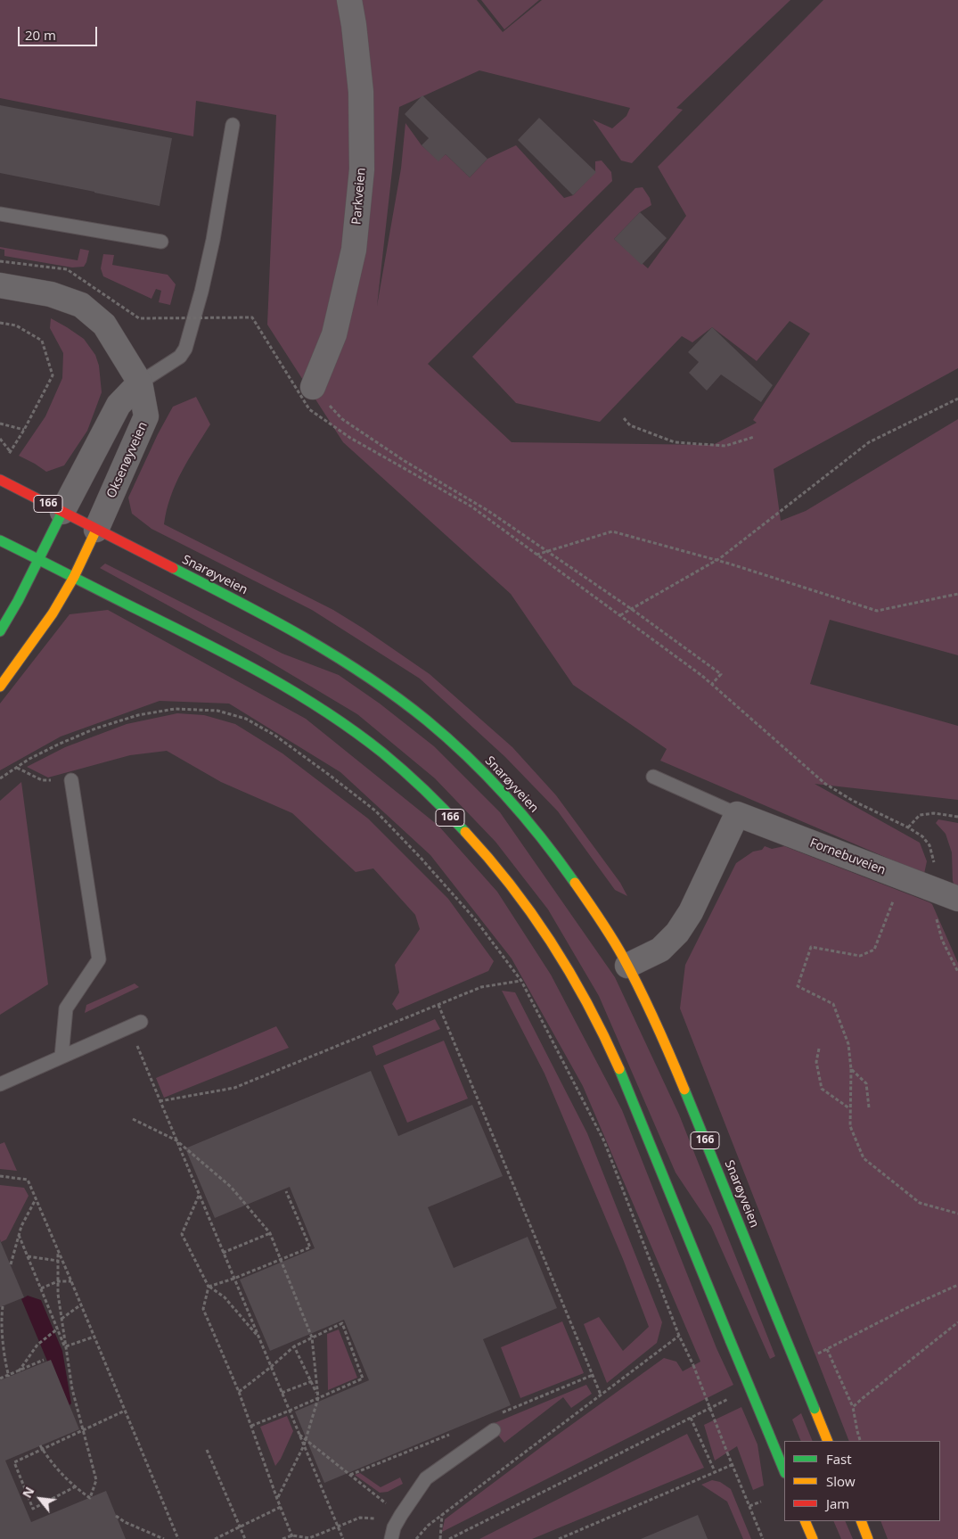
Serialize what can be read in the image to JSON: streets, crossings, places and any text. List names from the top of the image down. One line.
{"streets":{"main road":["Oksenøyveien","166","Snarøyveien"],"street":["Parkveien","Fornebuveien"]},"crossings":[["Oksenøyveien","166"],["Oksenøyveien","Snarøyveien"]],"legend":["Fast","Slow","Jam"],"scale_bar":"20 m","north":"top left"}
